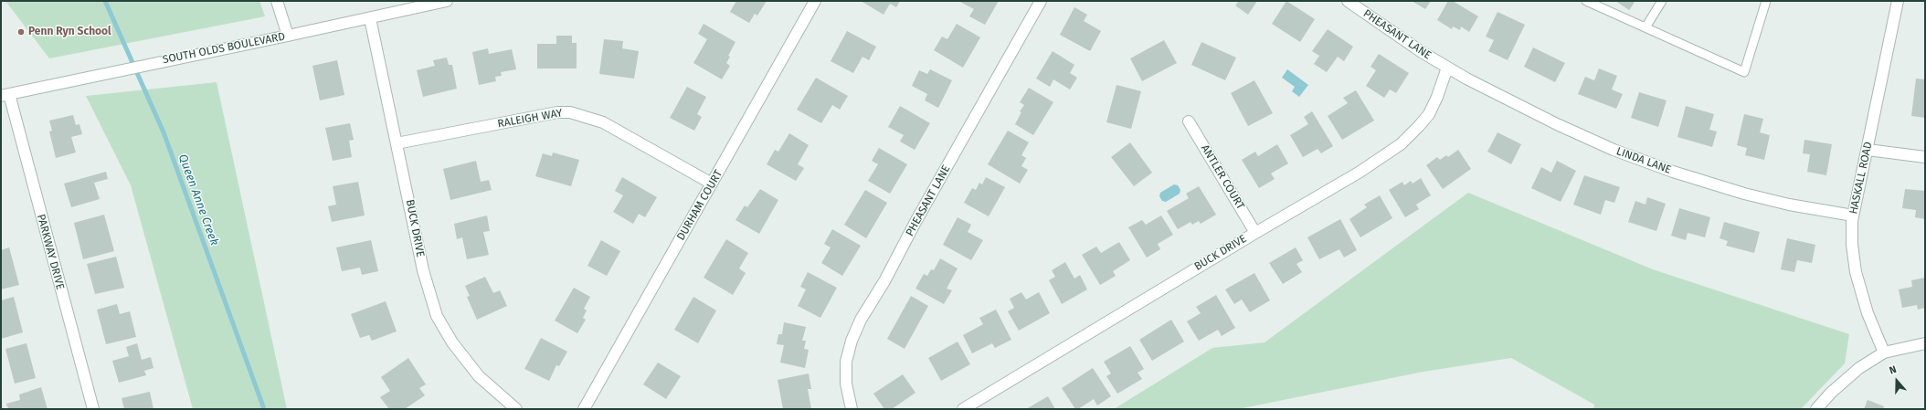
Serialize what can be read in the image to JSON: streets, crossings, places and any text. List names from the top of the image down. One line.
{"streets":{"street":["PHEASANT LANE","SOUTH OLDS BOULEVARD","RALEIGH WAY","LINDA LANE","ANTLER COURT","HASKALL ROAD","DURHAM COURT","BUCK DRIVE","PARKWAY DRIVE"]},"crossings":[["PHEASANT LANE","LINDA LANE"],["PHEASANT LANE","BUCK DRIVE"],["SOUTH OLDS BOULEVARD","BUCK DRIVE"],["SOUTH OLDS BOULEVARD","PARKWAY DRIVE"],["RALEIGH WAY","DURHAM COURT"],["RALEIGH WAY","BUCK DRIVE"],["LINDA LANE","HASKALL ROAD"],["LINDA LANE","BUCK DRIVE"],["ANTLER COURT","BUCK DRIVE"]],"water":["Queen Anne Creek"],"places":["Penn Ryn School"],"north":"top"}
